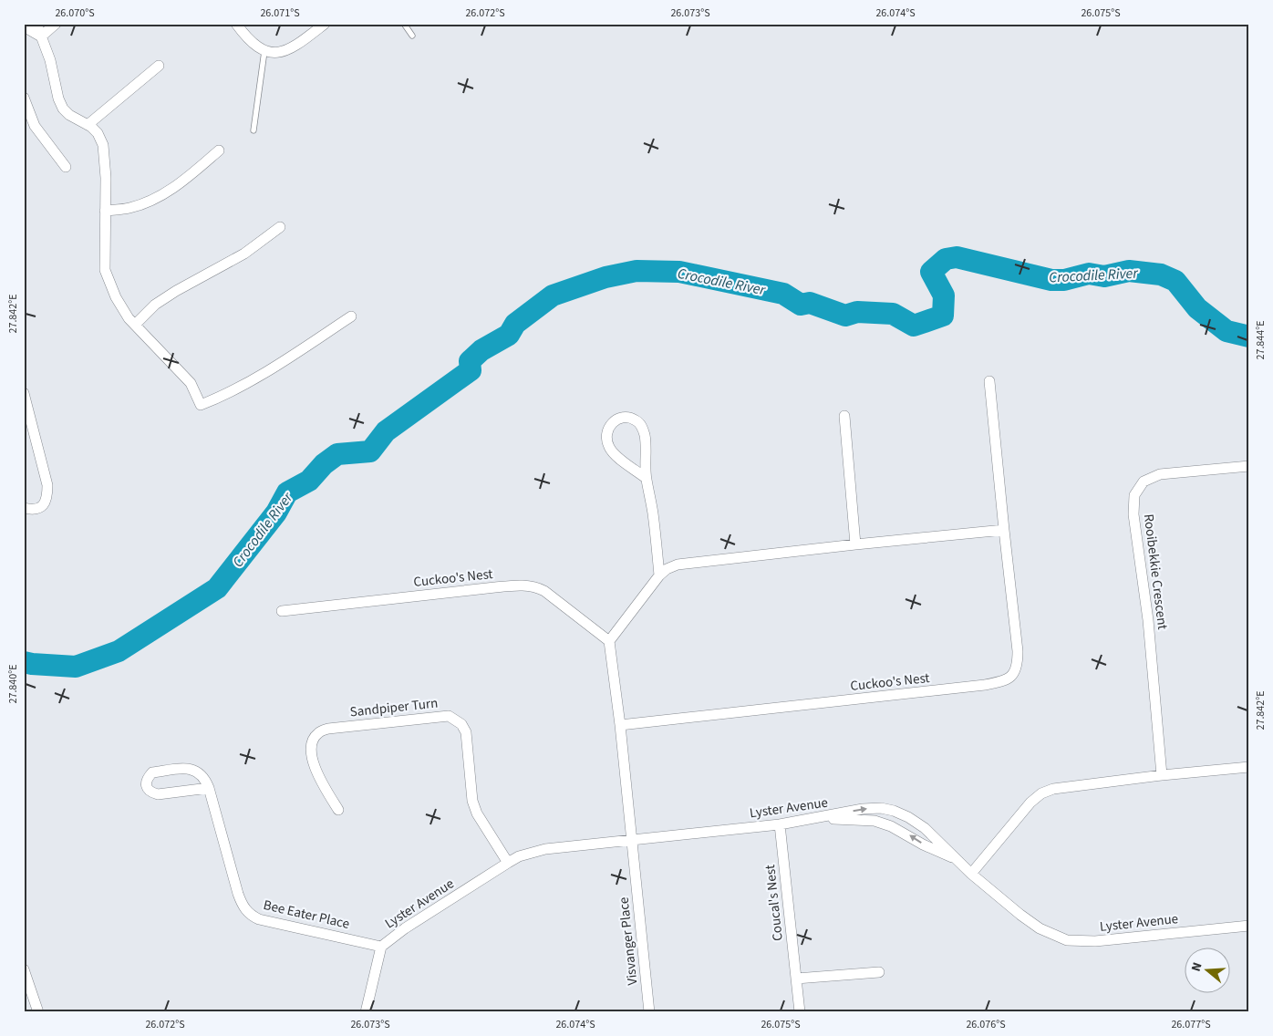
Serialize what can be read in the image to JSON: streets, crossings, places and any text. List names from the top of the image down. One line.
{"streets":{"street":["Rooibekkie Crescent","Cuckoo's Nest","Sandpiper Turn","Lyster Avenue","Coucal's Nest","Bee Eater Place","Visvanger Place"]},"crossings":[["Sandpiper Turn","Lyster Avenue"],["Lyster Avenue","Coucal's Nest"],["Lyster Avenue","Bee Eater Place"],["Lyster Avenue","Visvanger Place"]],"water":["Crocodile River"],"north":"left","coordinates":["26.070°S","26.071°S","26.072°S","26.073°S","26.074°S","26.075°S","27.842°E","27.844°E","27.840°E","26.076°S","26.077°S"]}
